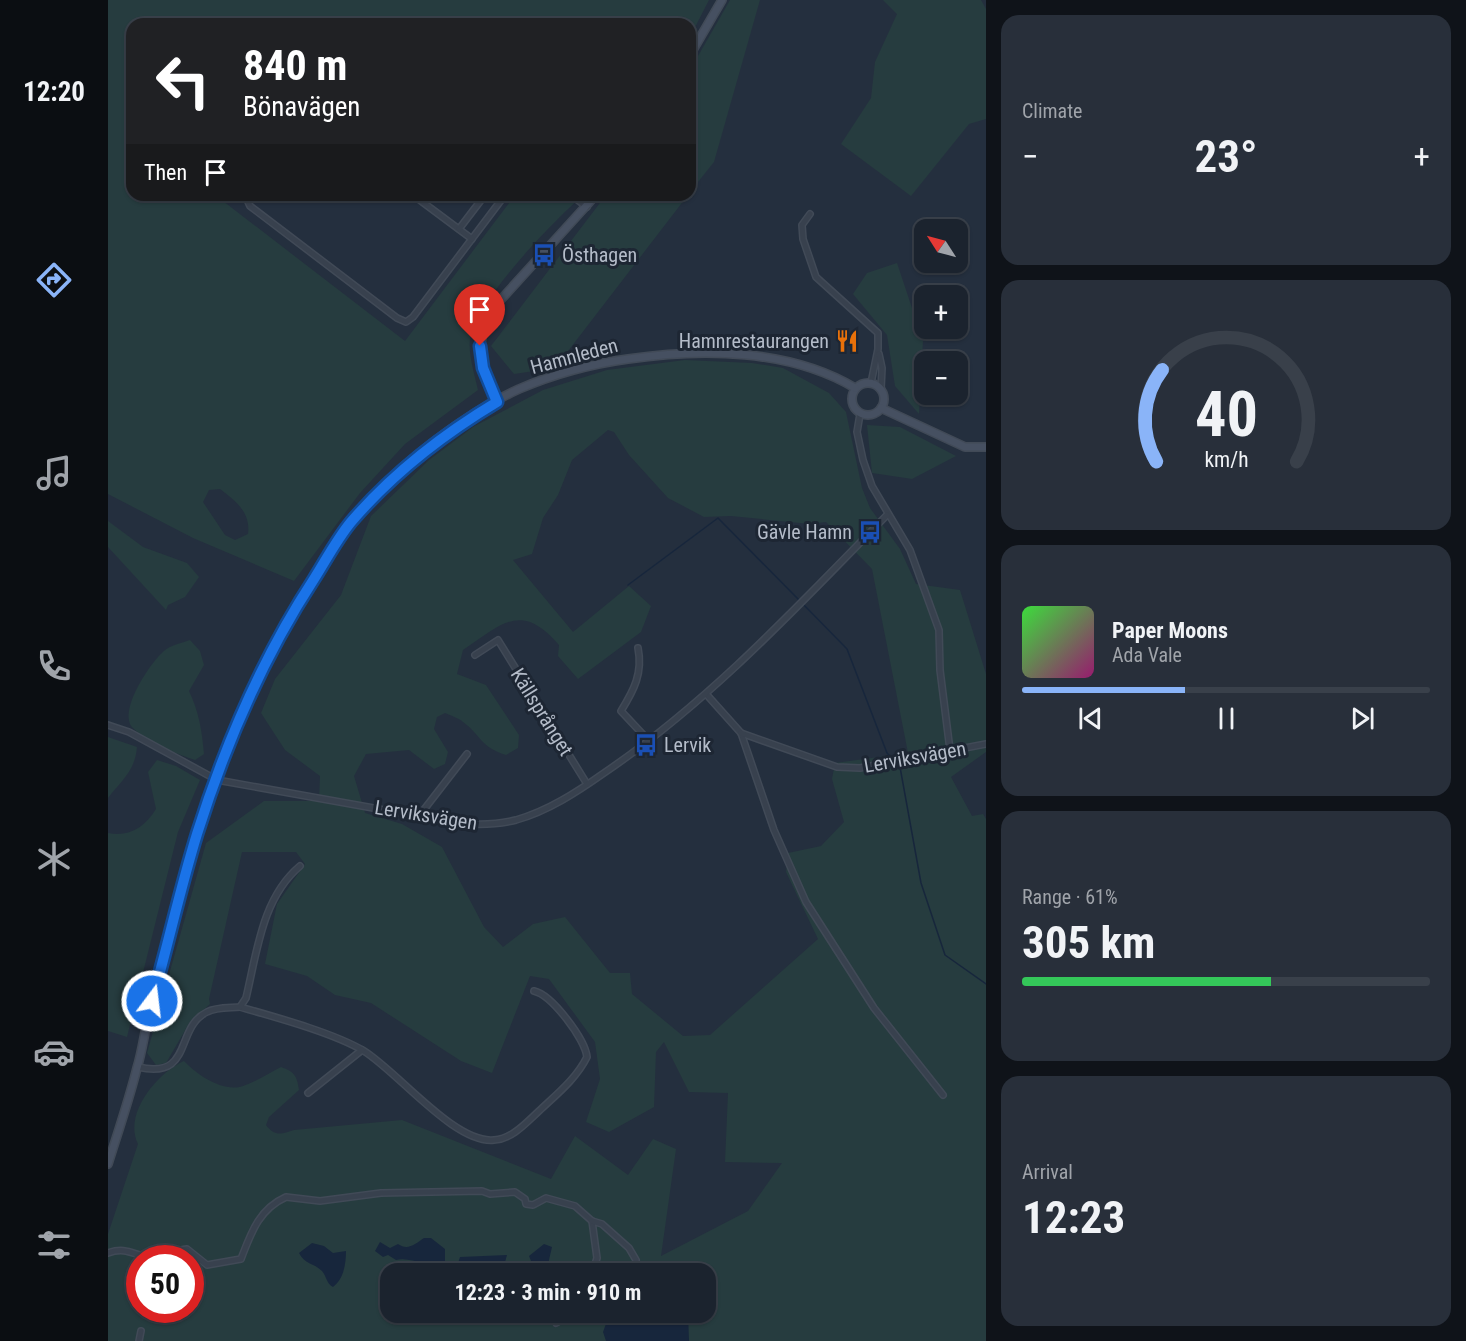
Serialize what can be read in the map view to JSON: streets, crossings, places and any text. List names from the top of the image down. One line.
{"streets":{"main road":["Hamnleden"],"street":["Källsprånget","Lerviksvägen"]},"crossings":[["Hamnleden","Lerviksvägen"],["Källsprånget","Lerviksvägen"]],"places":{"bus stop":["Östhagen","Gävle Hamn","Lervik"],"restaurant":["Hamnrestaurangen"]},"north":"top left","page":{"tabs":"12:20","tile":["Climate",["Range · 61%","305 km"],["Arrival","12:23"]],"turn":["840 m","Bönavägen"],"heat":["−","23°","+"],"then":"Then","map_buttons":["+","−"],"song":["Paper Moons","Ada Vale"],"limit":"50","trip":"12:23 · 3 min · 910 m","gauge":["40","km/h"]}}
